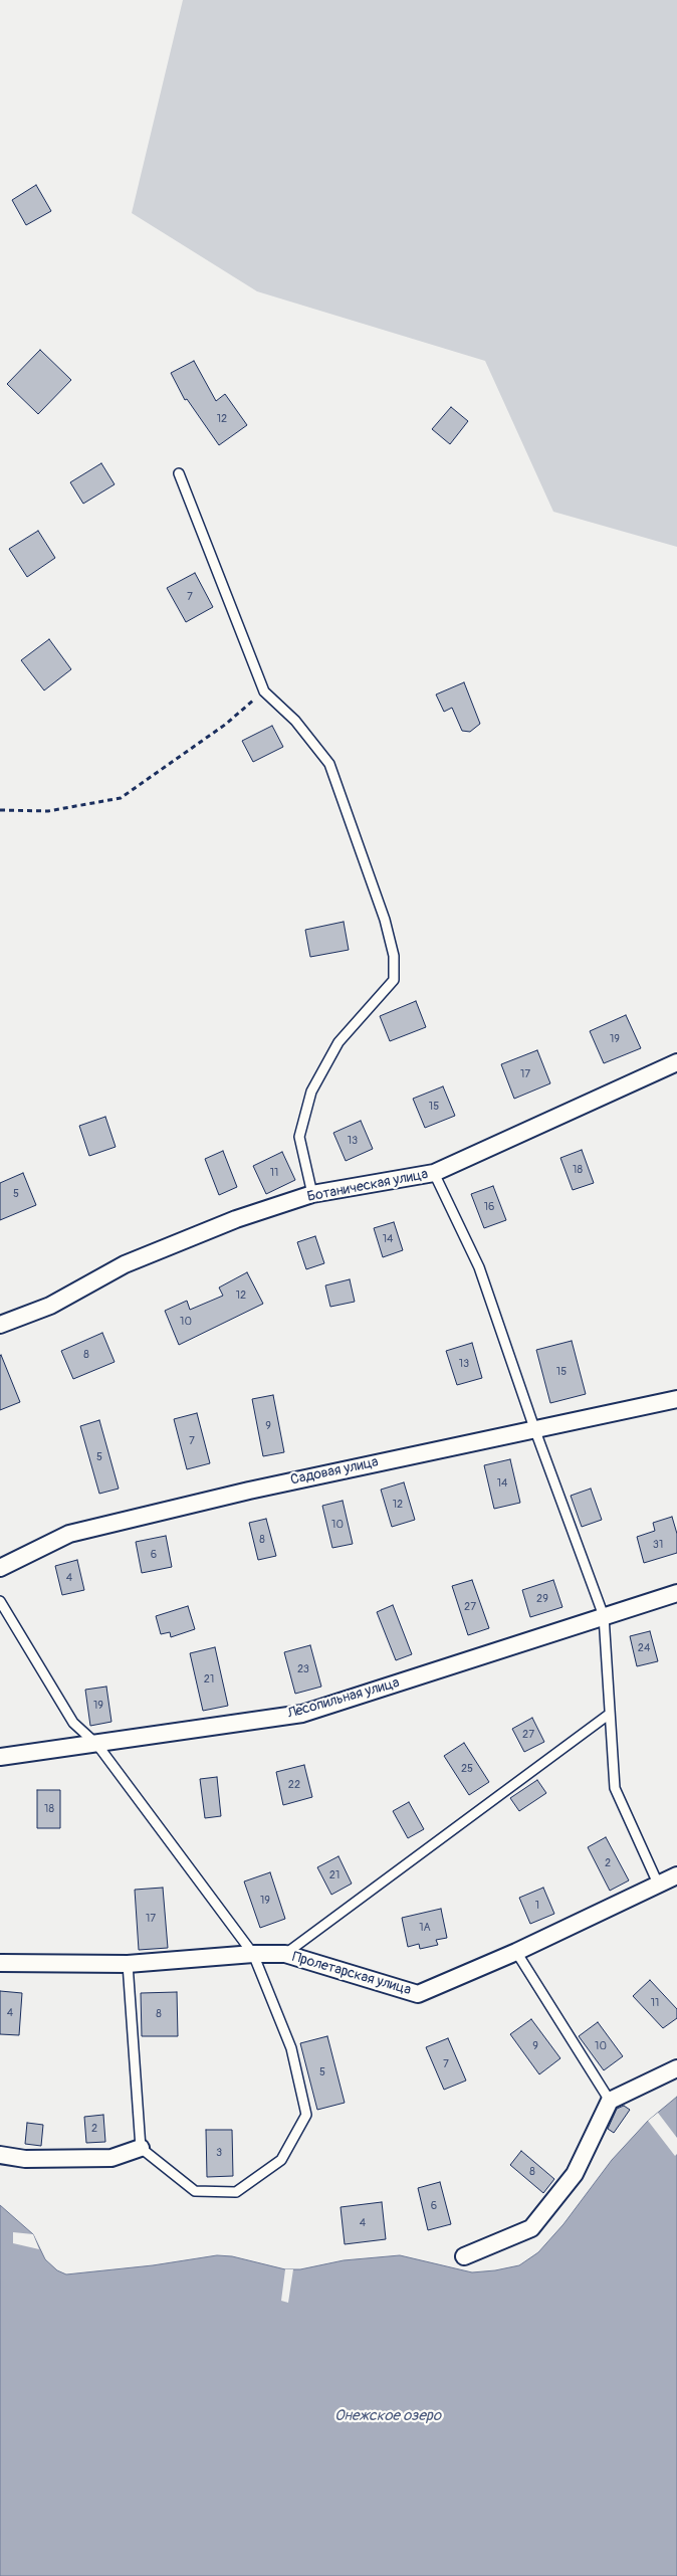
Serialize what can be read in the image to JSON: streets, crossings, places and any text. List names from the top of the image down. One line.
{"streets":{"street":["Ботаническая улица","Садовая улица","Лесопильная улица","Пролетарская улица"]},"water":["Онежское озеро"],"house_numbers":["12","7","19","17","15","13","18","11","5","16","14","12","10","8","13","15","9","7","5","14","12","10","8","31","6","4","29","27","24","23","21","19","27","25","22","18","2","21","19","1","17","1А","11","4","8","9","10","7","5","2","3","8","6","4"]}
